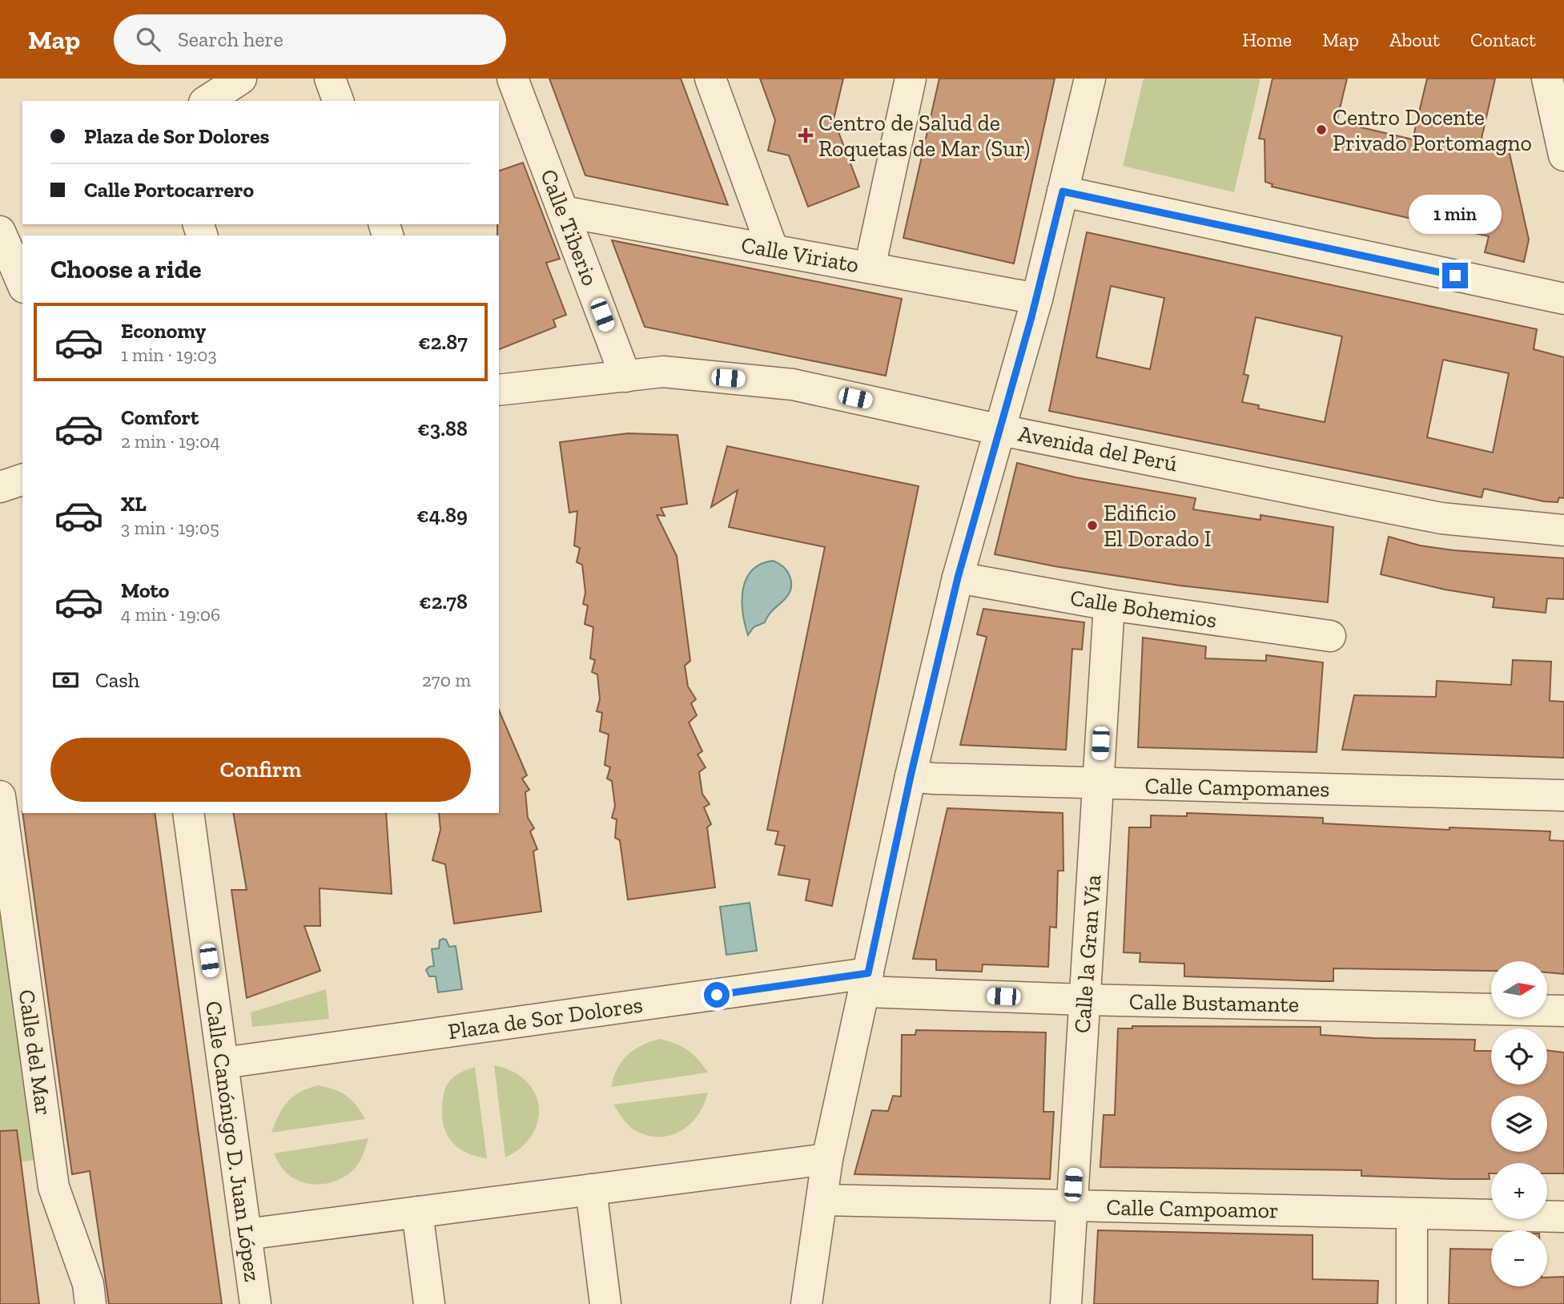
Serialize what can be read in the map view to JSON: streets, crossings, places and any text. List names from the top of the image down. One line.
{"streets":{"street":["Calle Tiberio","Calle Viriato","Avenida del Perú","Calle Bohemios","Calle Campomanes","Calle la Gran Vía","Calle Bustamante","Plaza de Sor Dolores","Calle del Mar","Calle Canónigo D. Juan López","Calle Campoamor"]},"crossings":[["Calle Tiberio","Calle Viriato"],["Calle Tiberio","Avenida del Perú"],["Calle Bohemios","Calle la Gran Vía"],["Calle Campomanes","Calle la Gran Vía"],["Calle la Gran Vía","Calle Bustamante"],["Calle la Gran Vía","Calle Campoamor"],["Calle Bustamante","Plaza de Sor Dolores"],["Plaza de Sor Dolores","Calle Canónigo D. Juan López"]],"places":{"other":["Centro Docente Privado Portomagno","Edificio El Dorado I"],"health":["Centro de Salud de Roquetas de Mar (Sur)"]},"north":"right","page":{"header":"Map","search":"Search here","nav":["Home","Map","About","Contact"],"banner":["Plaza de Sor Dolores","Calle Portocarrero"],"bubble":"1 min","heading":"Choose a ride","list":[{"name":"Economy","note":"1 min · 19:03","value":"€2.87"},{"name":"Comfort","note":"2 min · 19:04","value":"€3.88"},{"name":"XL","note":"3 min · 19:05","value":"€4.89"},{"name":"Moto","note":"4 min · 19:06","value":"€2.78"}],"pay":["Cash","270 m"],"buttons":"Confirm","map_buttons":["+","−"]}}
